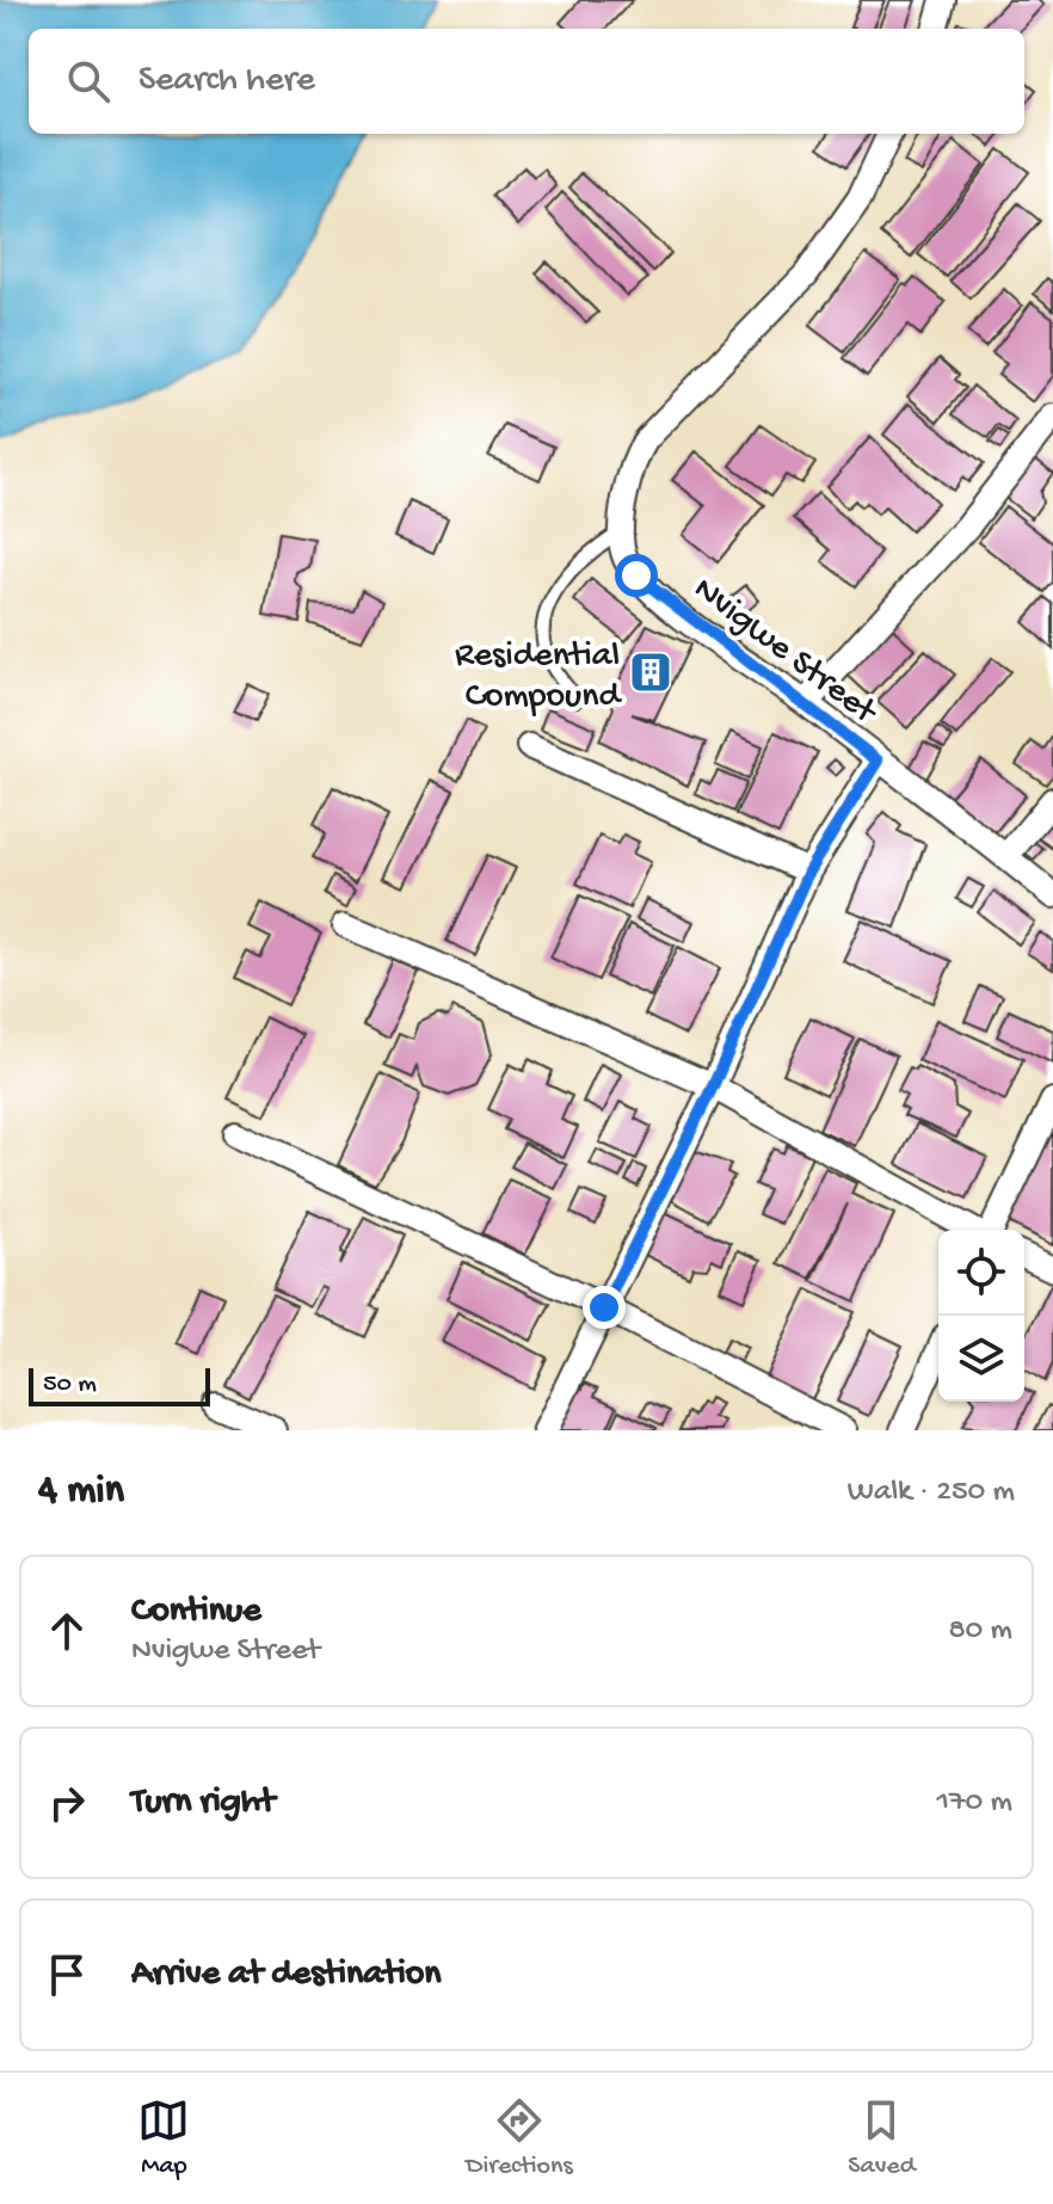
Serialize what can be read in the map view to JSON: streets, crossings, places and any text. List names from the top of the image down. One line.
{"streets":{"street":["Nvigwe Street"]},"places":{"building":["Residential Compound"]},"scale_bar":"50 m","page":{"search":"Search here","scale":"50 m","heading":["4 min","Walk · 250 m"],"list":[["Continue","Nvigwe Street","80 m"],["Turn right","170 m"],"Arrive at destination"],"nav":["Map","Directions","Saved"]}}
